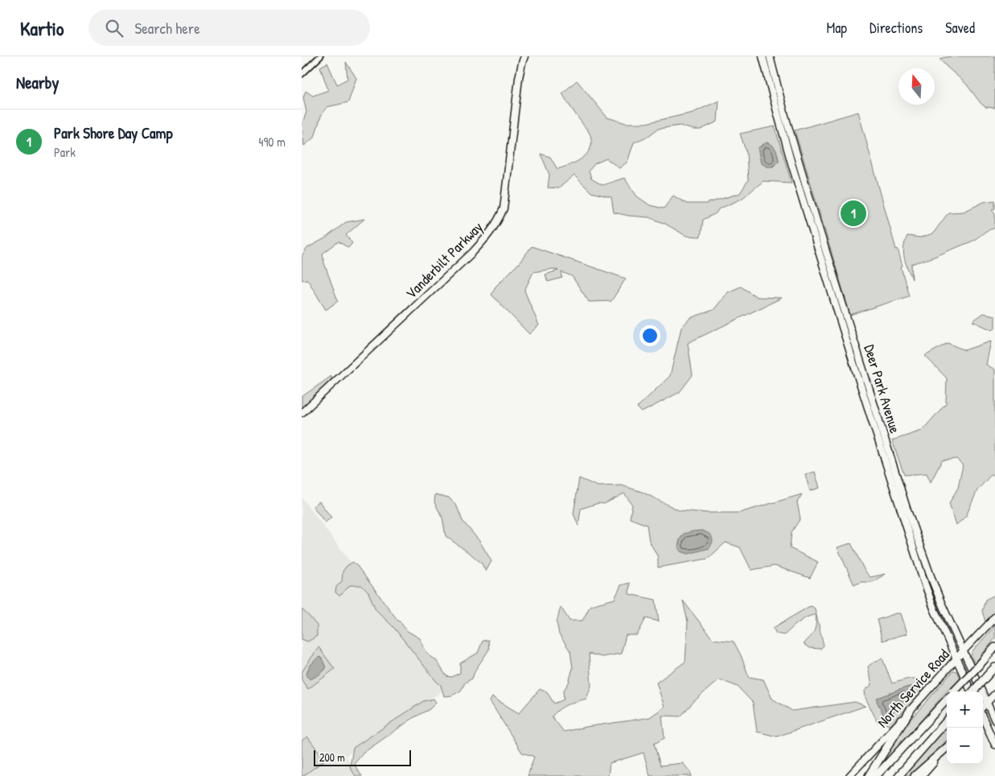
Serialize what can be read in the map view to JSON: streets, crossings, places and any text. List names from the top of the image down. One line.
{"streets":{"main road":["Vanderbilt Parkway","Deer Park Avenue","North Service Road"]},"crossings":[["Deer Park Avenue","North Service Road"]],"scale_bar":"200 m","north":"top","page":{"header":"Kartio","search":"Search here","nav":["Map","Directions","Saved"],"heading":"Nearby","list":[{"mark":"1","name":"Park Shore Day Camp","note":"Park","value":"490 m"}],"pins":"1","map_buttons":["+","−"],"scale":"200 m"}}
